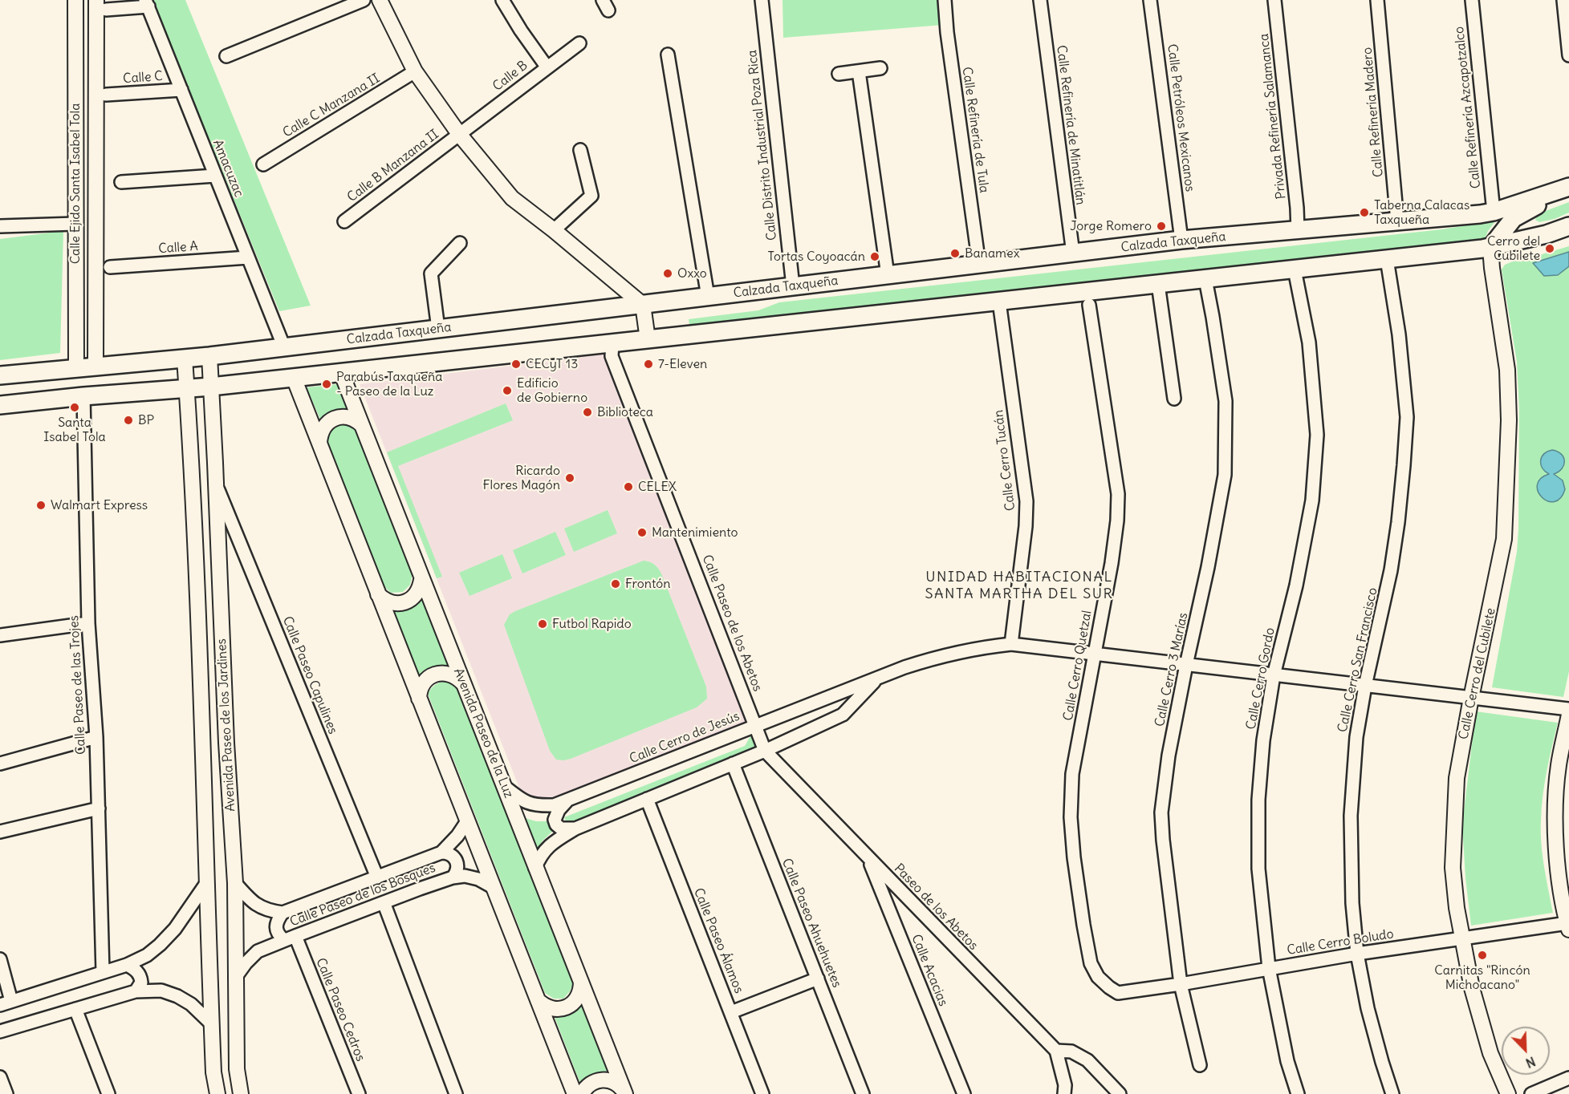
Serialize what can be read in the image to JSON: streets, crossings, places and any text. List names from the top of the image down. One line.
{"streets":{"main road":["Calzada Taxqueña"],"street":["Calle B","Calle C","Calle C Manzana II","Calle Refinería Azcapotzalco","Calle Refinería Madero","Privada Refinería Salamanca","Calle Petróleos Mexicanos","Calle Refinería de Minatitlán","Calle Refinería de Tula","Calle Distrito Industrial Poza Rica","Calle B Manzana II","Amacuzac","Calle Ejido Santa Isabel Tola","Calle A","Calle Cerro Tucán","Calle Paseo de los Abetos","Calle Cerro San Francisco","Calle Cerro Quetzal","Calle Cerro 3 Marías","Calle Cerro del Cubilete","Calle Paseo Capulines","Calle Cerro Gordo","Calle Paseo de las Trojes","Avenida Paseo de los Jardines","Avenida Paseo de la Luz","Calle Cerro de Jesús","Calle Paseo de los Bosques","Paseo de los Abetos","Calle Paseo Ahuehuetes","Calle Paseo Álamos","Calle Cerro Boludo","Calle Acacias","Calle Paseo Cedros"]},"crossings":[["Calle B","Calle B Manzana II"],["Calle C","Amacuzac"],["Calle Refinería Azcapotzalco","Calzada Taxqueña"],["Calle Refinería Madero","Calzada Taxqueña"],["Privada Refinería Salamanca","Calzada Taxqueña"],["Calle Petróleos Mexicanos","Calzada Taxqueña"],["Calle Refinería de Minatitlán","Calzada Taxqueña"],["Calle Refinería de Tula","Calzada Taxqueña"],["Calle Distrito Industrial Poza Rica","Calzada Taxqueña"],["Amacuzac","Calzada Taxqueña"],["Amacuzac","Calle A"],["Calle Ejido Santa Isabel Tola","Calzada Taxqueña"],["Calzada Taxqueña","Avenida Paseo de los Jardines"],["Calle Cerro Tucán","Calle Cerro de Jesús"],["Calle Paseo de los Abetos","Calle Cerro de Jesús"],["Calle Paseo de los Abetos","Paseo de los Abetos"],["Calle Cerro San Francisco","Calle Cerro de Jesús"],["Calle Cerro San Francisco","Calle Cerro Boludo"],["Calle Cerro Quetzal","Calle Cerro de Jesús"],["Calle Cerro Quetzal","Calle Cerro Boludo"],["Calle Cerro 3 Marías","Calle Cerro de Jesús"],["Calle Cerro 3 Marías","Calle Cerro Boludo"],["Calle Cerro del Cubilete","Calle Cerro de Jesús"],["Calle Cerro del Cubilete","Calle Cerro Boludo"],["Calle Paseo Capulines","Avenida Paseo de los Jardines"],["Calle Paseo Capulines","Calle Paseo de los Bosques"],["Calle Cerro Gordo","Calle Cerro de Jesús"],["Calle Cerro Gordo","Calle Cerro Boludo"],["Avenida Paseo de los Jardines","Calle Paseo de los Bosques"],["Avenida Paseo de la Luz","Calle Cerro de Jesús"],["Calle Cerro de Jesús","Paseo de los Abetos"],["Calle Cerro de Jesús","Calle Paseo Ahuehuetes"],["Calle Cerro de Jesús","Calle Paseo Álamos"],["Calle Paseo de los Bosques","Calle Paseo Cedros"],["Paseo de los Abetos","Calle Acacias"]],"districts":["UNIDAD HABITACIONAL SANTA MARTHA DEL SUR"],"places":["Taberna Calacas Taxqueña","Jorge Romero","Cerro del Cubilete","Banamex","Tortas Coyoacán","Oxxo","CECyT 13","7-Eleven","Parabús Taxqueña - Paseo de la Luz","Edificio de Gobierno","Santa Isabel Tola","Biblioteca","BP","Ricardo Flores Magón","CELEX","Walmart Express","Mantenimiento","Frontón","Futbol Rapido","Carnitas \"Rincón Michoacano\""],"north":"bottom right"}
